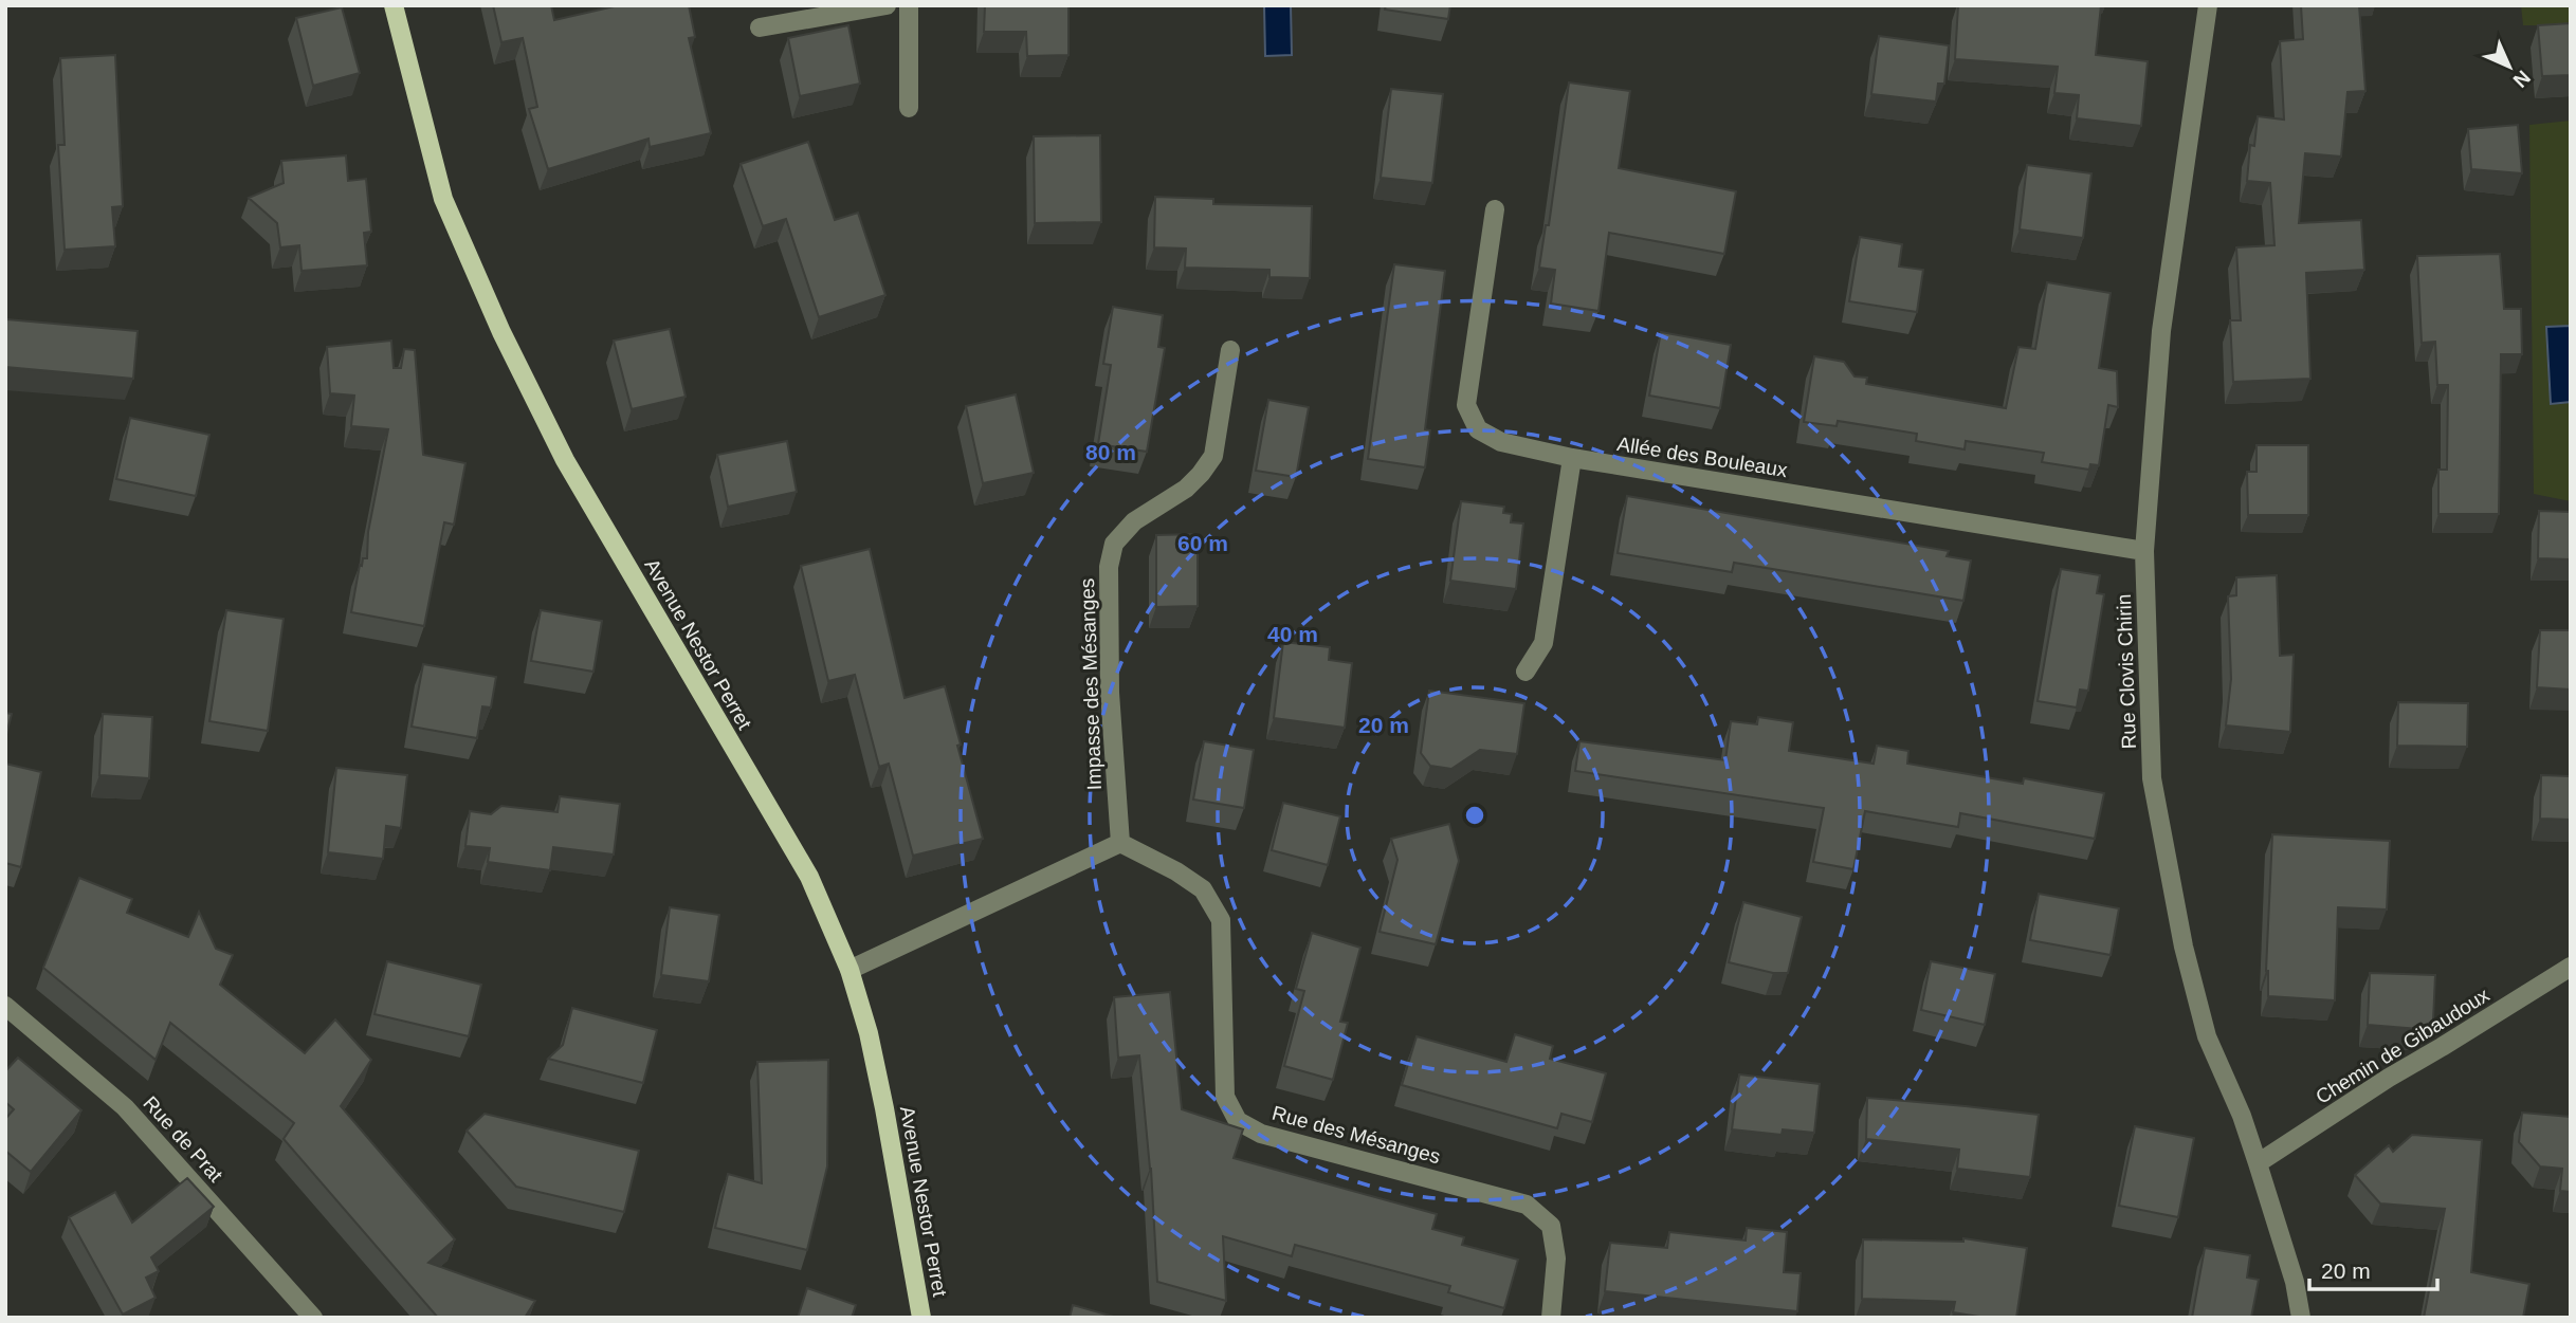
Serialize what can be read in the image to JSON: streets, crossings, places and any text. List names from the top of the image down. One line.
{"streets":{"main road":["Avenue Nestor Perret"],"street":["Allée des Bouleaux","Rue Clovis Chirin","Impasse des Mésanges","Chemin de Gibaudoux","Rue des Mésanges","Rue de Prat"]},"crossings":[["Allée des Bouleaux","Rue Clovis Chirin"],["Rue Clovis Chirin","Chemin de Gibaudoux"],["Impasse des Mésanges","Rue des Mésanges"]],"scale_bar":"20 m","north":"bottom right","rings":["80 m","60 m","40 m","20 m"]}
